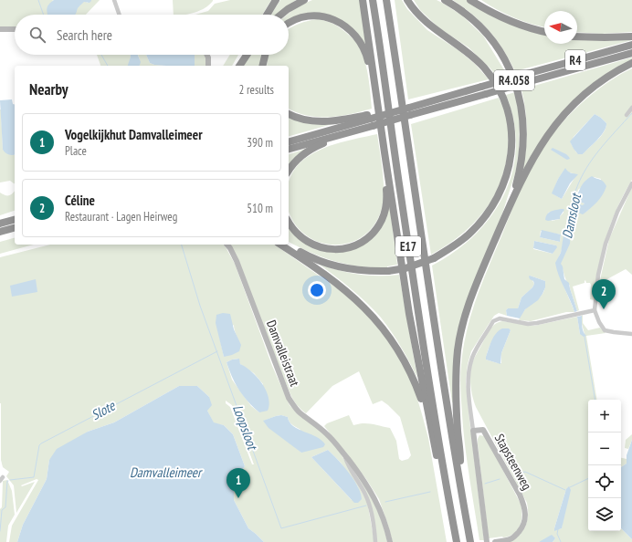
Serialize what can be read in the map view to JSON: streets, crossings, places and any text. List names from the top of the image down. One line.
{"streets":{"highway":["R4","R4.058","E17"],"street":["Damvalleistraat","Stapsteenweg"]},"water":["Damsloot","Slote","Loopsloot","Damvalleimeer"],"north":"left","page":{"search":"Search here","heading":["Nearby","2 results"],"list":[{"mark":"1","name":"Vogelkijkhut Damvalleimeer","note":"Place","value":"390 m"},{"mark":"2","name":"Céline","note":"Restaurant · Lagen Heirweg","value":"510 m"}],"pins":["2","1"],"map_buttons":["+","−"]}}
